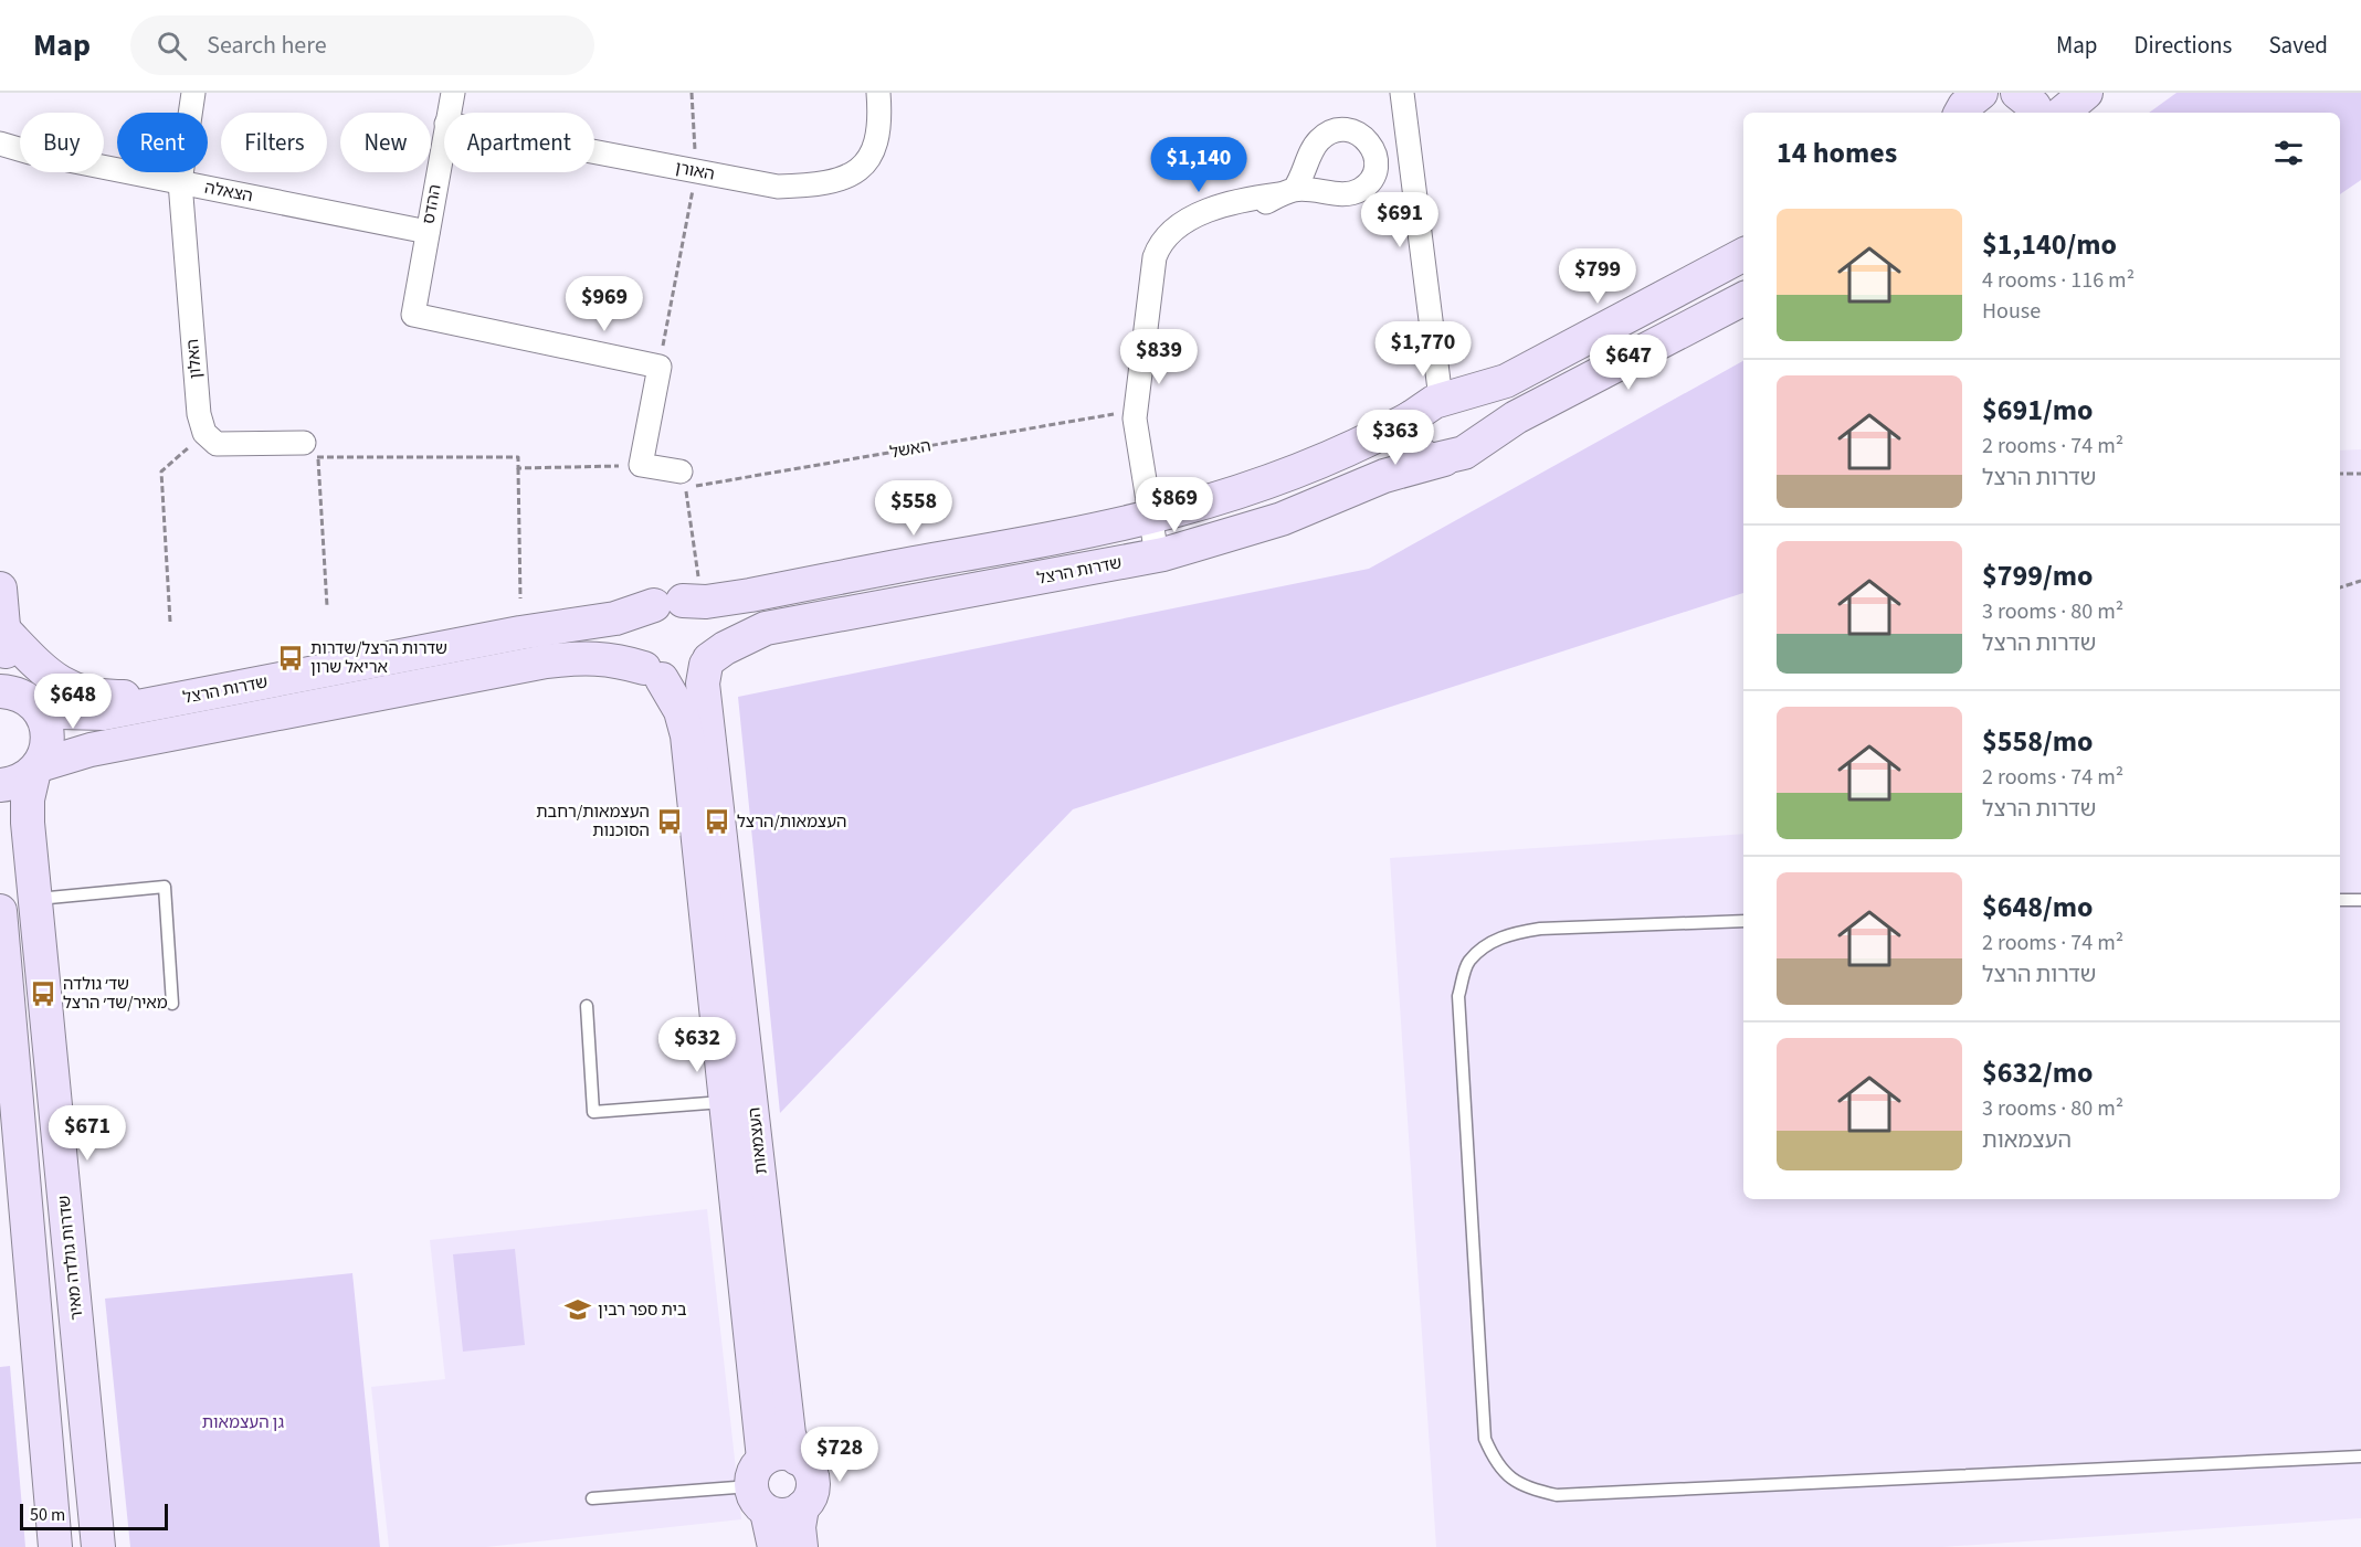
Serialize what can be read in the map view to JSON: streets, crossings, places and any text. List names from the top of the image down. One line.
{"streets":{"main road":["שדרות הרצל","העצמאות","שדרות גולדה מאיר"],"street":["האורן","הצאלה","ההדס","האלון"],"path":["האשל"]},"crossings":[["הצאלה","ההדס"],["הצאלה","האלון"],["האשל","שדרות הרצל"],["האשל","העצמאות"],["שדרות הרצל","העצמאות"],["שדרות הרצל","שדרות גולדה מאיר"]],"parks":["גן העצמאות"],"places":{"bus stop":["שדרות הרצל/שדרות אריאל שרון","העצמאות/רחבת הסוכנות","העצמאות/הרצל","שד׳ גולדה מאיר/שד׳ הרצל"],"school or university":["בית ספר רבין"]},"scale_bar":"50 m","page":{"header":"Map","search":"Search here","nav":["Map","Directions","Saved"],"chip":["Buy","Rent","Filters","New","Apartment"],"heading":"14 homes","price":["$1,140","$691","$799","$969","$1,770","$839","$647","$363","$869","$558","$648","$632","$671","$728"],"list":[{"name":"$1,140/mo","note":"4 rooms · 116 m² · House"},{"name":"$691/mo","note":"2 rooms · 74 m² · שדרות הרצל"},{"name":"$799/mo","note":"3 rooms · 80 m² · שדרות הרצל"},{"name":"$558/mo","note":"2 rooms · 74 m² · שדרות הרצל"},{"name":"$648/mo","note":"2 rooms · 74 m² · שדרות הרצל"},{"name":"$632/mo","note":"3 rooms · 80 m² · העצמאות"}],"scale":"50 m"}}
